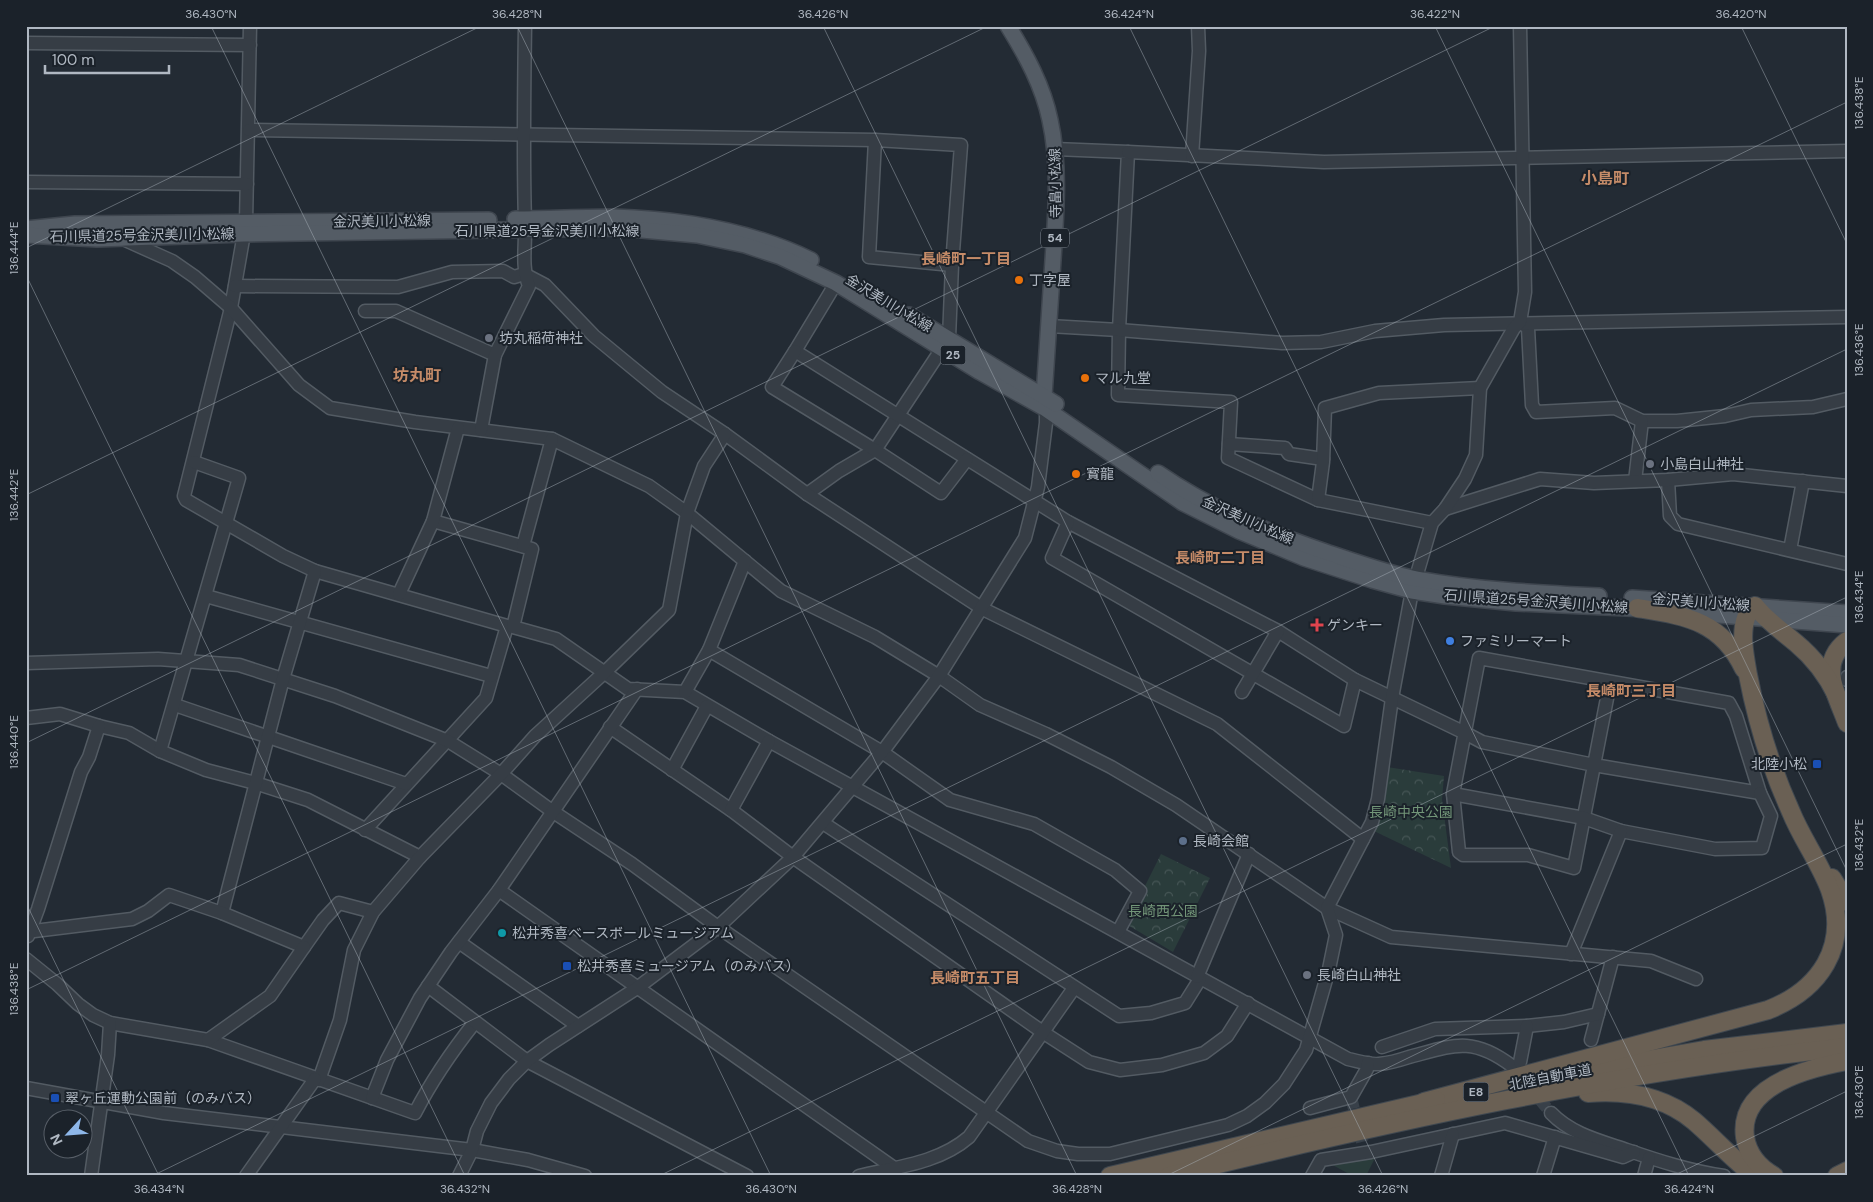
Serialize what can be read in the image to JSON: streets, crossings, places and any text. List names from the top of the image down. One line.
{"streets":{"highway":["北陸自動車道","E8"],"main road":["寺畠小松線","金沢美川小松線","石川県道25号金沢美川小松線","54","25"]},"crossings":[["寺畠小松線","石川県道25号金沢美川小松線"],["金沢美川小松線","石川県道25号金沢美川小松線"],["石川県道25号金沢美川小松線","25"]],"districts":["小島町","長崎町一丁目","坊丸町","長崎町二丁目","長崎町三丁目","長崎町五丁目"],"parks":["長崎中央公園","長崎西公園"],"places":{"other":["丁字屋","坊丸稲荷神社","マル九堂","小島白山神社","寳龍","ファミリーマート","長崎会館","松井秀喜ベースボールミュージアム","長崎白山神社"],"health":["ゲンキー"],"transit":["北陸小松","松井秀喜ミュージアム（のみバス）","翠ヶ丘運動公園前（のみバス）"]},"scale_bar":"100 m","north":"bottom left","coordinates":["36.430°N","36.428°N","36.426°N","36.424°N","36.422°N","36.420°N","136.438°E","136.444°E","136.436°E","136.442°E","136.434°E","136.440°E","136.432°E","136.430°E","36.434°N","36.432°N"]}
